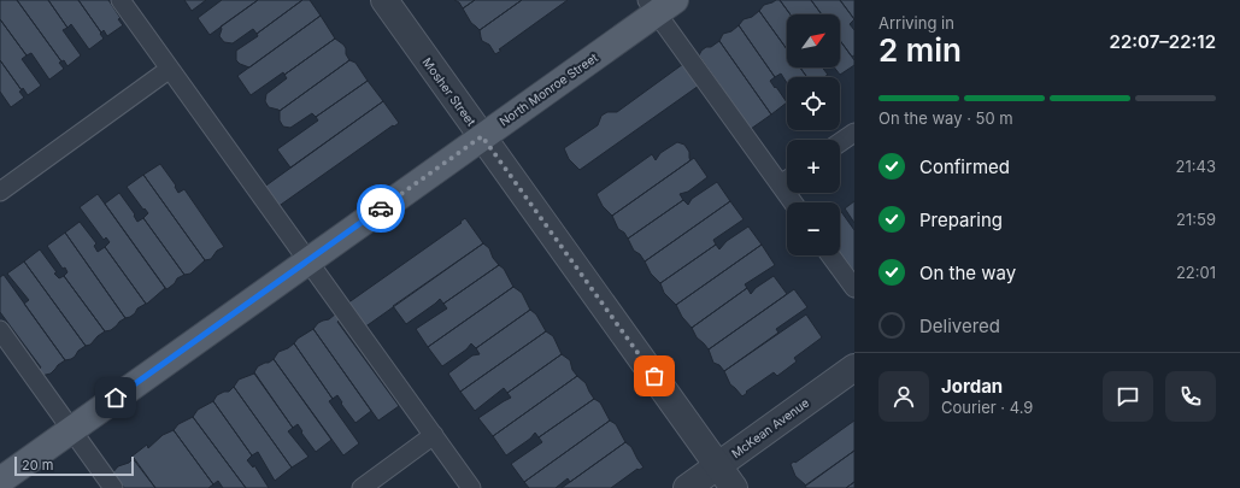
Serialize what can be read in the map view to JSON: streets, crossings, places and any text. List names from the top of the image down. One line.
{"streets":{"main road":["North Monroe Street"],"street":["Mosher Street","McKean Avenue"]},"crossings":[["North Monroe Street","Mosher Street"],["Mosher Street","McKean Avenue"]],"scale_bar":"20 m","north":"top right","page":{"heading":["2 min","Arriving in","22:07–22:12"],"panel":["Jordan","Courier · 4.9"],"map_buttons":["+","−"],"bar":"On the way · 50 m","list":[["Confirmed","21:43"],["Preparing","21:59"],["On the way","22:01"],"Delivered"],"scale":"20 m"}}
